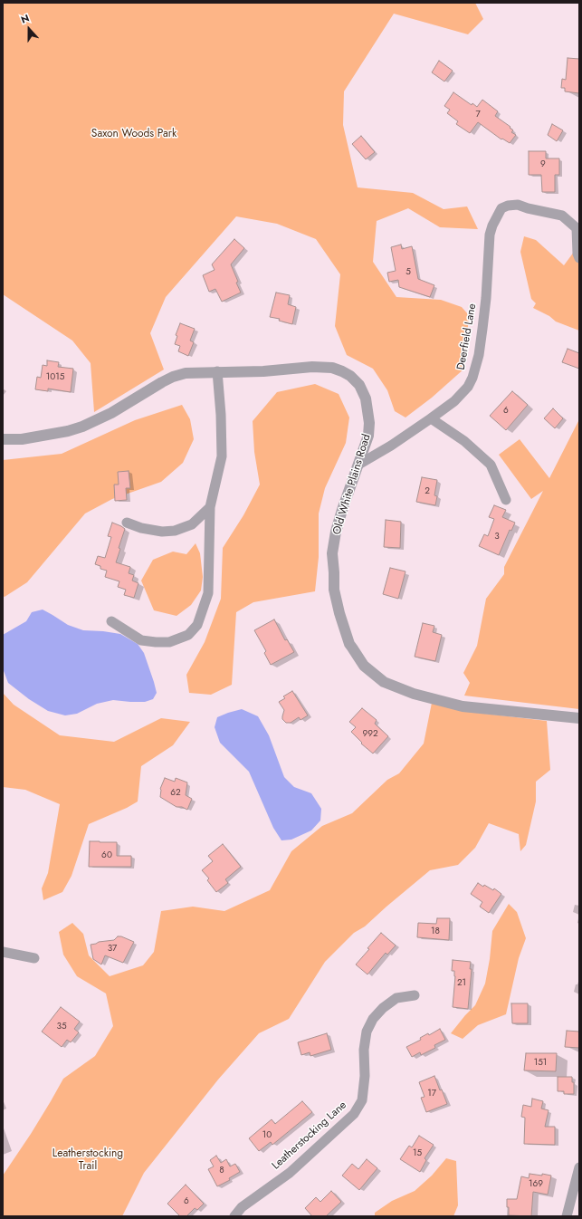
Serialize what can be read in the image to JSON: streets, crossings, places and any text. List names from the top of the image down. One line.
{"streets":{"street":["Deerfield Lane","Old White Plains Road","Leatherstocking Lane"]},"crossings":[["Deerfield Lane","Old White Plains Road"]],"parks":["Saxon Woods Park","Leatherstocking Trail"],"house_numbers":["7","9","5","1015","6","2","3","992","62","60","18","37","21","35","151","17","10","15","8","169","6"],"north":"top"}
